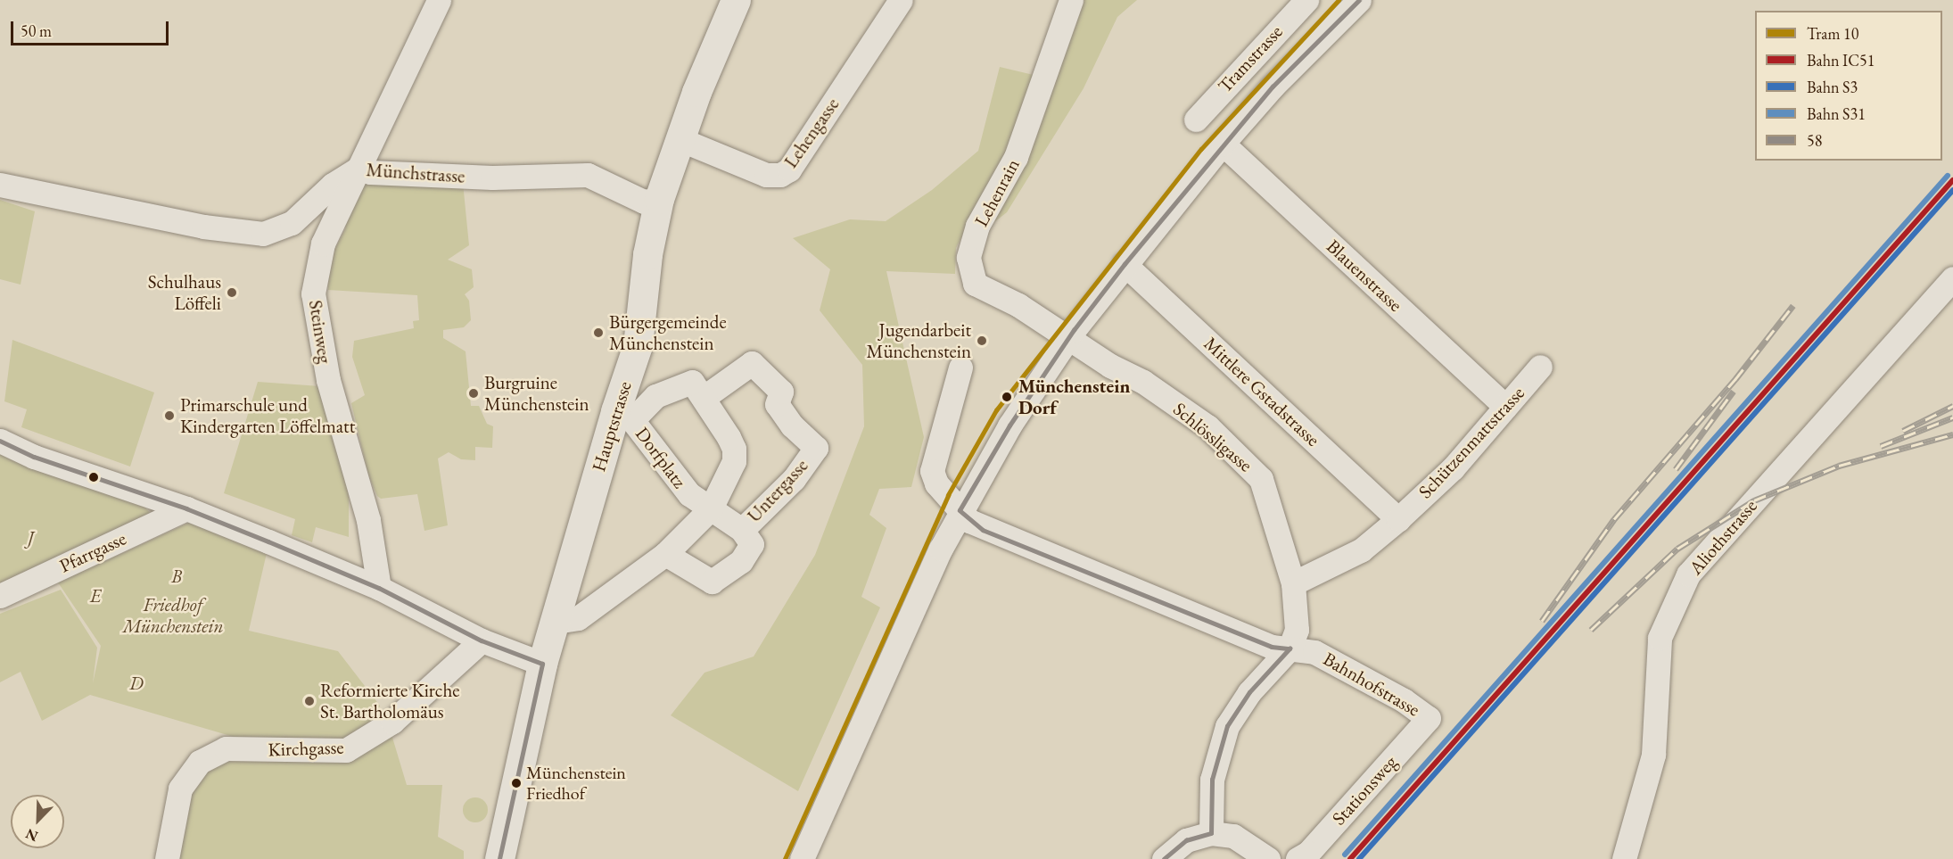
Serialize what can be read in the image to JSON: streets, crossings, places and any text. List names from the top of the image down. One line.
{"streets":{"main road":["Hauptstrasse"],"street":["Tramstrasse","Lehengasse","Münchstrasse","Lehenrain","Blauenstrasse","Steinweg","Mittlere Gstadstrasse","Schlössligasse","Schützenmattstrasse","Dorfplatz","Untergasse","Aliothstrasse","Pfarrgasse","Bahnhofstrasse","Kirchgasse","Stationsweg"]},"crossings":[["Tramstrasse","Lehenrain"],["Tramstrasse","Blauenstrasse"],["Tramstrasse","Mittlere Gstadstrasse"],["Tramstrasse","Schlössligasse"],["Tramstrasse","Bahnhofstrasse"],["Lehengasse","Hauptstrasse"],["Münchstrasse","Steinweg"],["Münchstrasse","Hauptstrasse"],["Lehenrain","Schlössligasse"],["Blauenstrasse","Schützenmattstrasse"],["Mittlere Gstadstrasse","Schützenmattstrasse"],["Hauptstrasse","Dorfplatz"],["Schlössligasse","Schützenmattstrasse"],["Schlössligasse","Bahnhofstrasse"],["Dorfplatz","Untergasse"],["Bahnhofstrasse","Stationsweg"]],"parks":["J","B","E","Friedhof Münchenstein","D"],"places":["Schulhaus Löffeli","Bürgergemeinde Münchenstein","Jugendarbeit Münchenstein","Burgruine Münchenstein","Münchenstein Dorf","Primarschule und Kindergarten Löffelmatt","Reformierte Kirche St. Bartholomäus","Münchenstein Friedhof"],"lines":["tram line 10","transit line 58","rail line S31","rail line IC51","rail line S3"],"legend":["Tram 10","Bahn IC51","Bahn S3","Bahn S31","58"],"scale_bar":"50 m","north":"bottom left"}
